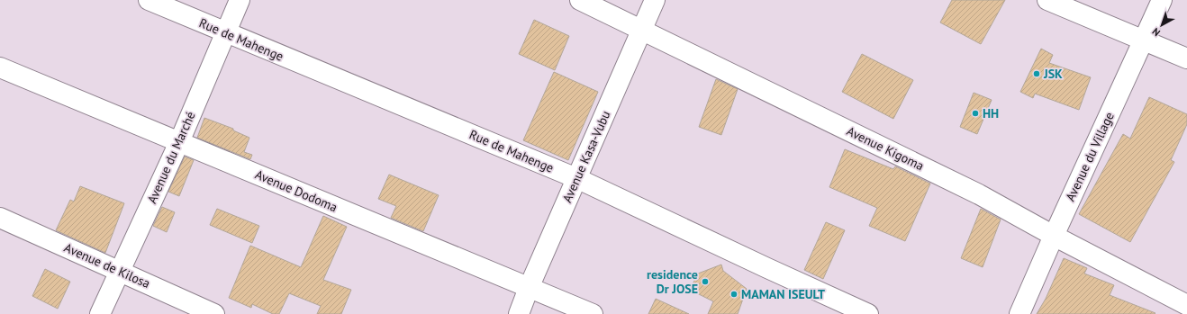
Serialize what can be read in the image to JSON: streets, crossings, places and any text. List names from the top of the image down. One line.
{"streets":{"street":["Rue de Mahenge","Avenue Kigoma","Avenue Kasa-Vubu","Avenue du Village","Avenue du Marché","Avenue Dodoma","Avenue de Kilosa"]},"crossings":[["Rue de Mahenge","Avenue Kasa-Vubu"],["Rue de Mahenge","Avenue du Marché"],["Avenue Kigoma","Avenue Kasa-Vubu"],["Avenue Kigoma","Avenue du Village"],["Avenue Kasa-Vubu","Avenue Dodoma"],["Avenue du Marché","Avenue Dodoma"],["Avenue du Marché","Avenue de Kilosa"]],"places":["JSK","HH","residence Dr JOSE","MAMAN ISEULT"],"north":"bottom left"}
